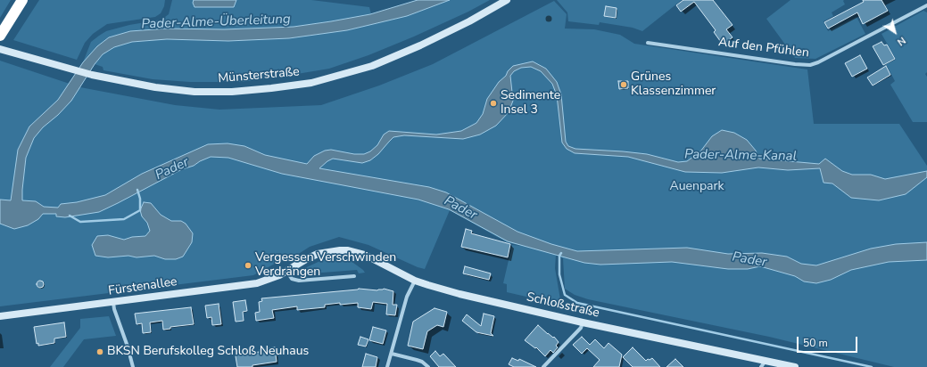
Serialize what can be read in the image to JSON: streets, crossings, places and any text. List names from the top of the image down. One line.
{"streets":{"street":["Auf den Pfühlen","Münsterstraße","Fürstenallee","Schloßstraße"]},"crossings":[["Fürstenallee","Schloßstraße"]],"water":["Pader-Alme-Überleitung","Pader-Alme-Kanal","Pader"],"parks":["Auenpark"],"places":["Grünes Klassenzimmer","Sedimente Insel 3","Vergessen Verschwinden Verdrängen","BKSN Berufskolleg Schloß Neuhaus"],"scale_bar":"50 m","north":"bottom right"}
